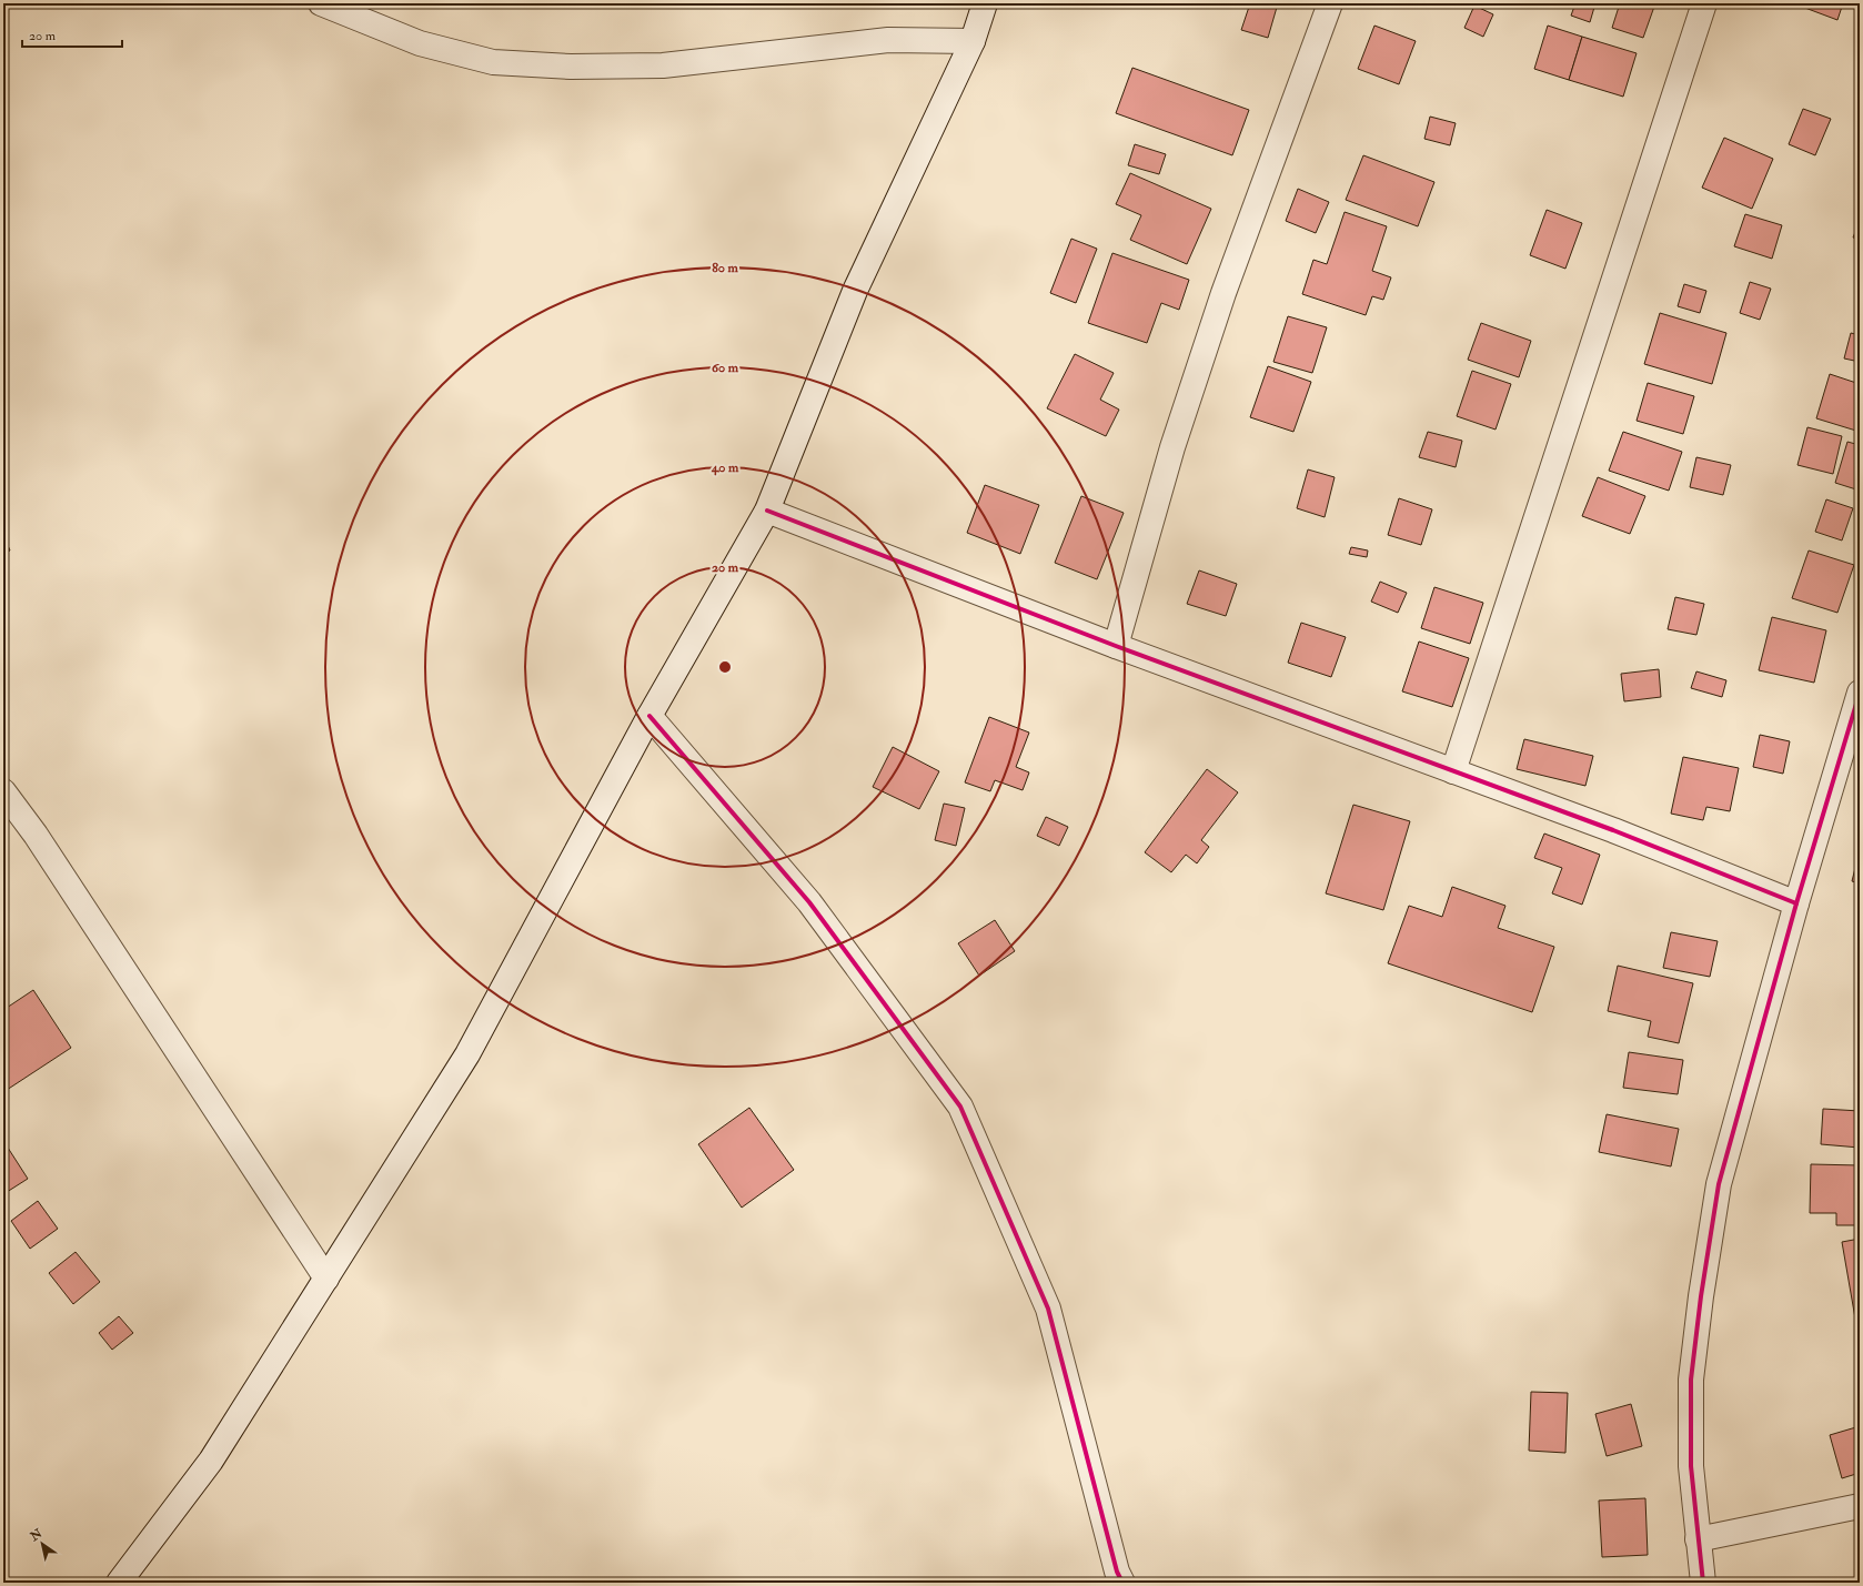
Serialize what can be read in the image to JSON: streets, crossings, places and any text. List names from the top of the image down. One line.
{"scale_bar":"20 m","north":"top left","rings":["80 m","60 m","40 m","20 m"]}
